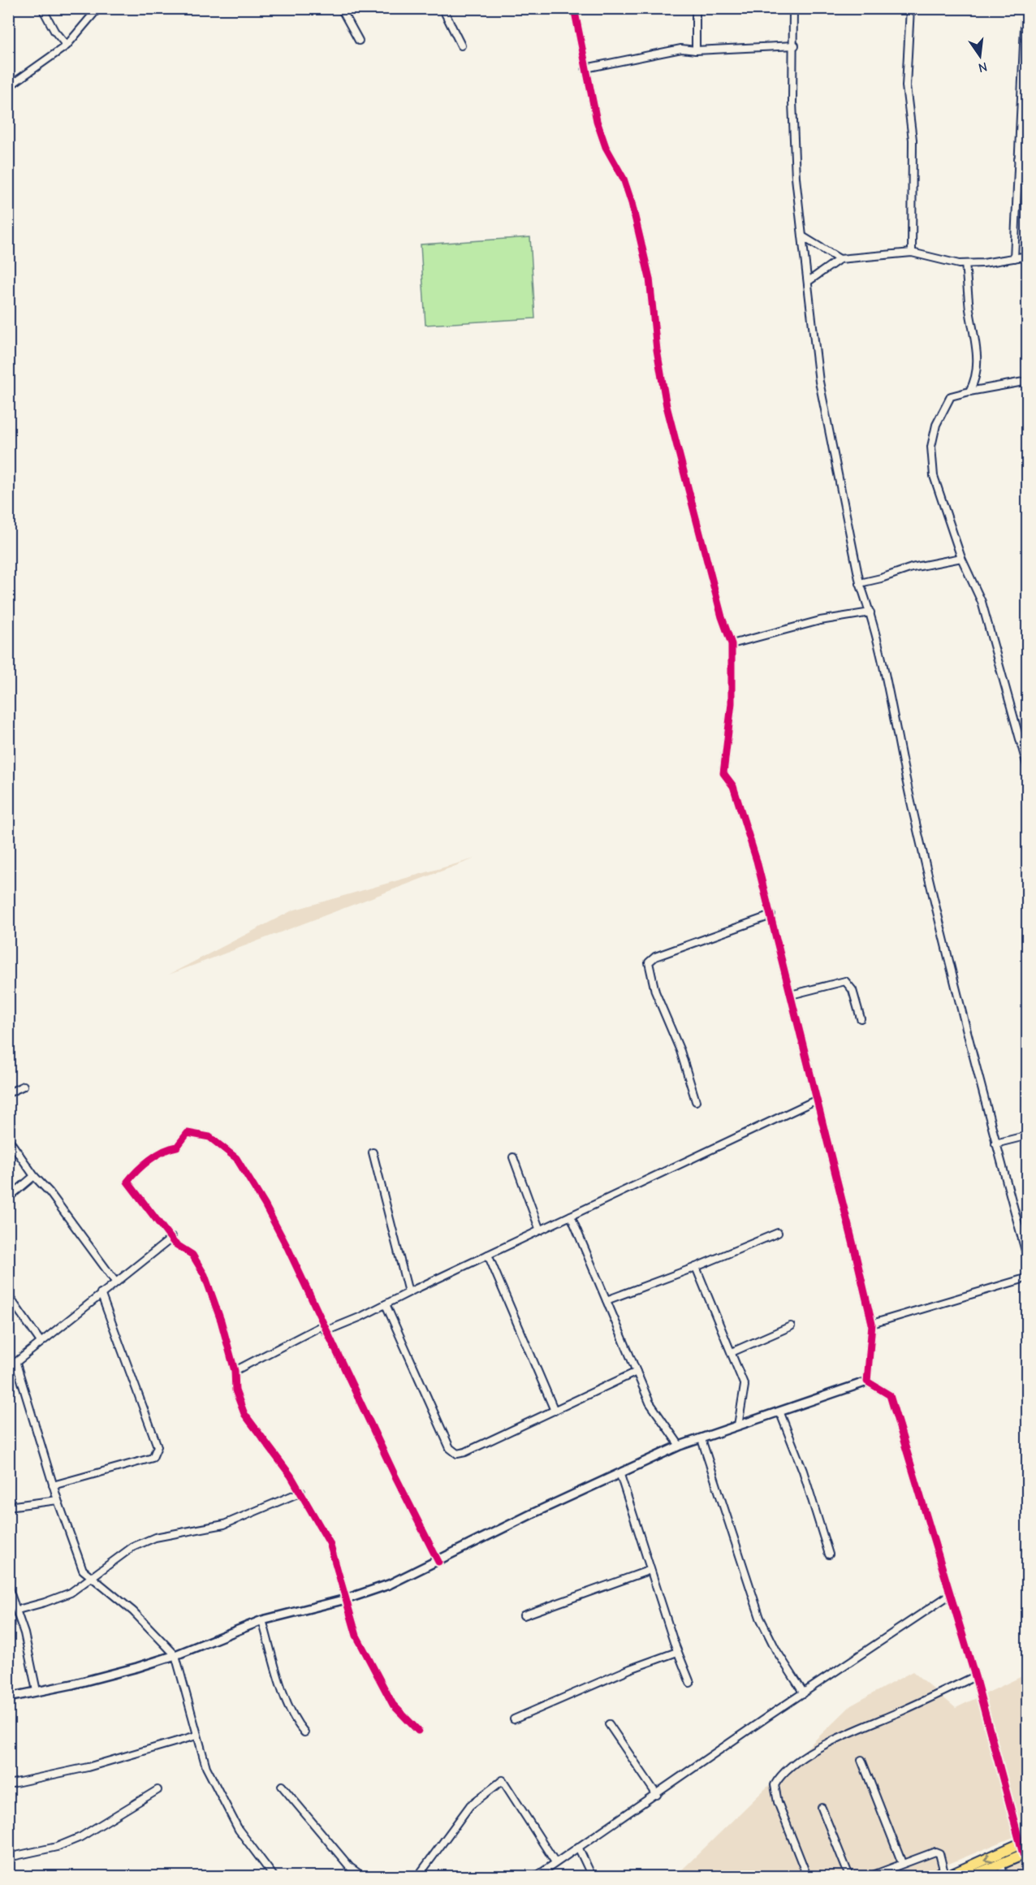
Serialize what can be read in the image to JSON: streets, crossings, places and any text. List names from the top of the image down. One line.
{"north":"bottom"}
